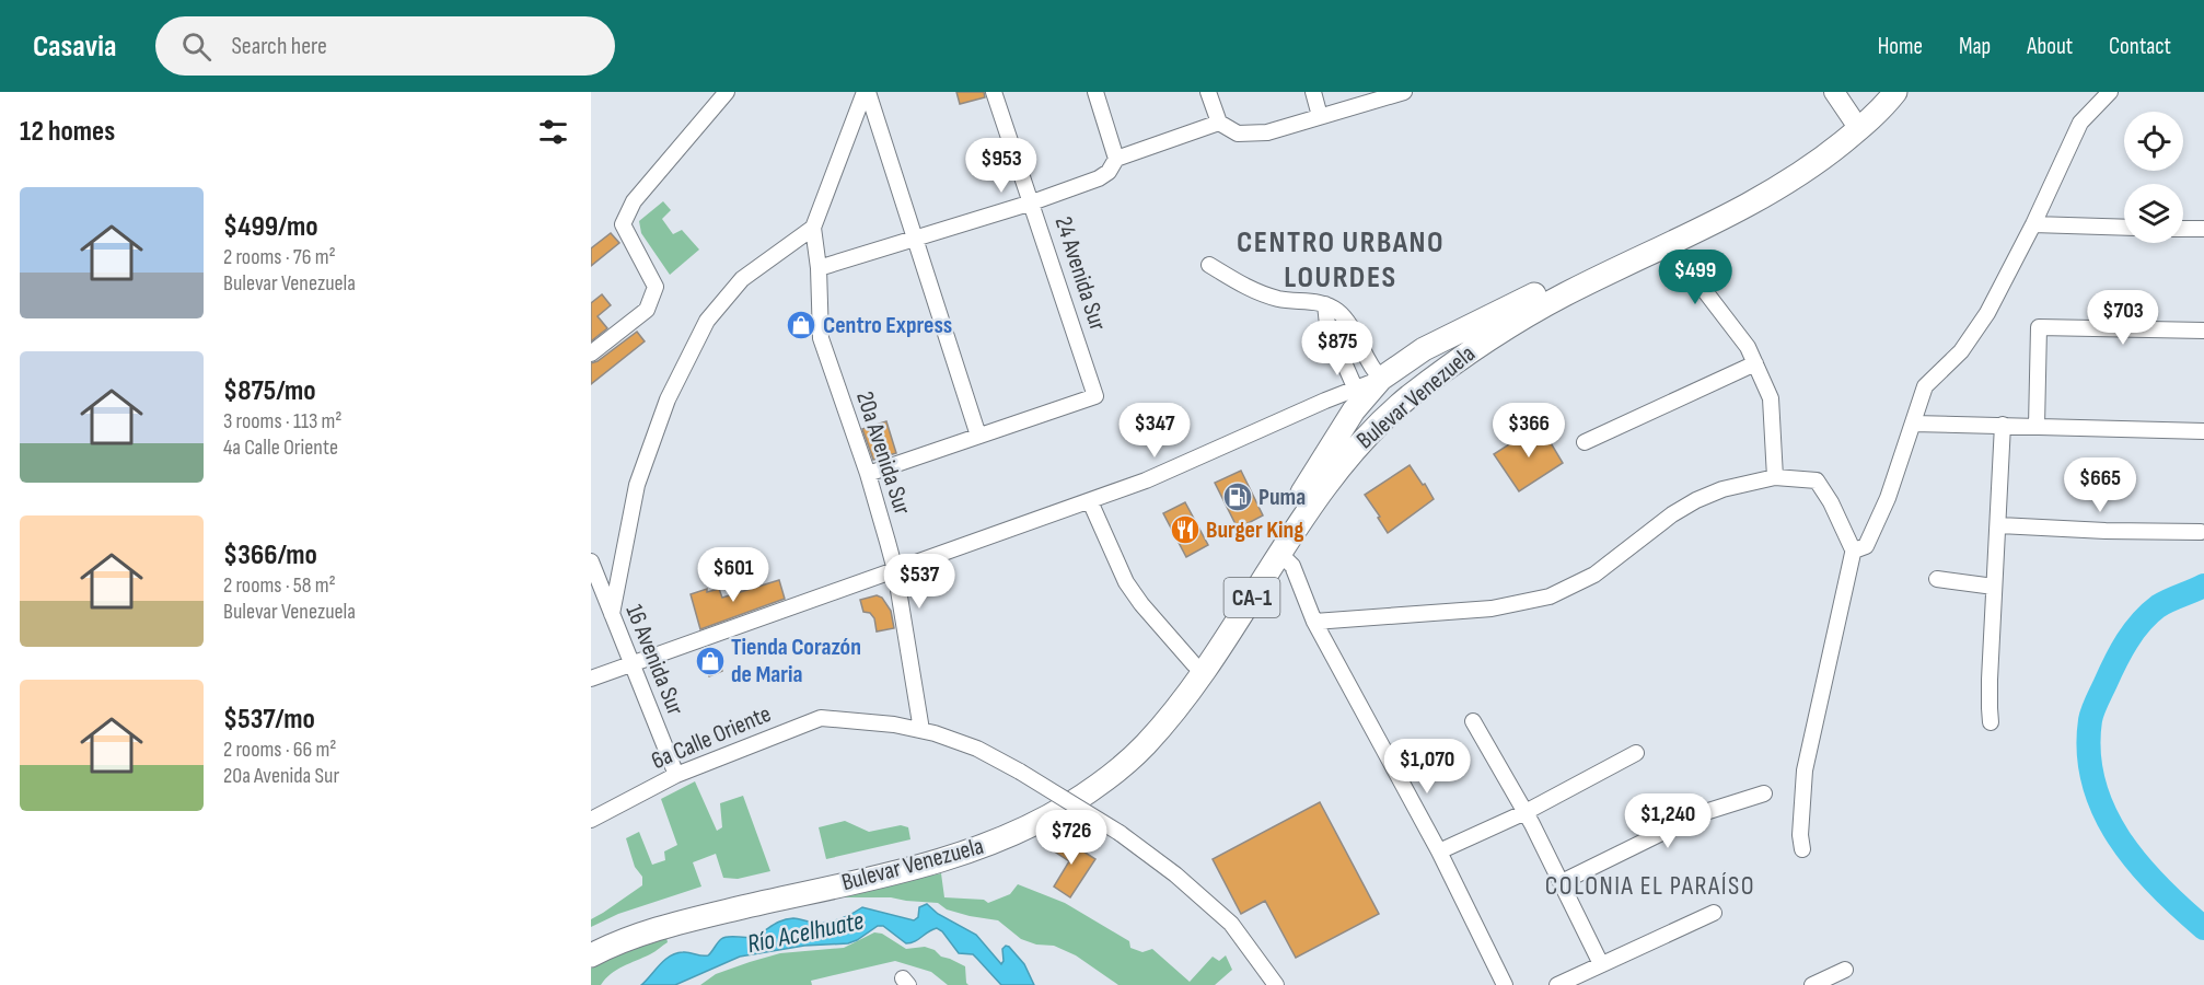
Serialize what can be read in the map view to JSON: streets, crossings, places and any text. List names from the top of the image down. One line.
{"streets":{"highway":["Bulevar Venezuela","CA-1"],"street":["24 Avenida Sur","20a Avenida Sur","16 Avenida Sur","6a Calle Oriente"]},"crossings":[["20a Avenida Sur","6a Calle Oriente"],["16 Avenida Sur","6a Calle Oriente"]],"districts":["CENTRO URBANO LOURDES","COLONIA EL PARAÍSO"],"water":["Río Acelhuate"],"places":{"shop":["Centro Express","Tienda Corazón de Maria"],"fuel station":["Puma"],"restaurant":["Burger King"]},"page":{"header":"Casavia","search":"Search here","nav":["Home","Map","About","Contact"],"heading":"12 homes","price":["$953","$499","$703","$875","$347","$366","$665","$601","$537","$1,070","$1,240","$726"],"list":[{"name":"$499/mo","note":"2 rooms · 76 m² · Bulevar Venezuela"},{"name":"$875/mo","note":"3 rooms · 113 m² · 4a Calle Oriente"},{"name":"$366/mo","note":"2 rooms · 58 m² · Bulevar Venezuela"},{"name":"$537/mo","note":"2 rooms · 66 m² · 20a Avenida Sur"}]}}
